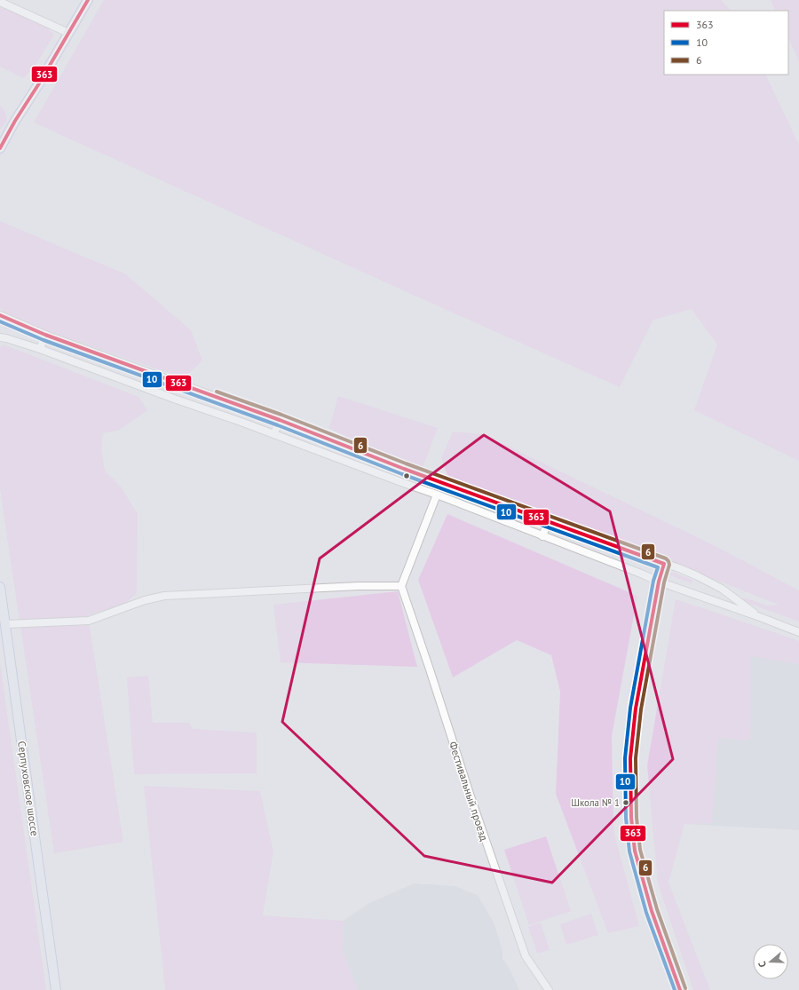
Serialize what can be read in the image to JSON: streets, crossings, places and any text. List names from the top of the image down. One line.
{"streets":{"main road":["Серпуховское шоссе"],"street":["Фестивальный проезд"]},"places":["Школа № 1"],"lines":["transit line 363","transit line 10","transit line 6"],"legend":["363","10","6"],"north":"left"}
